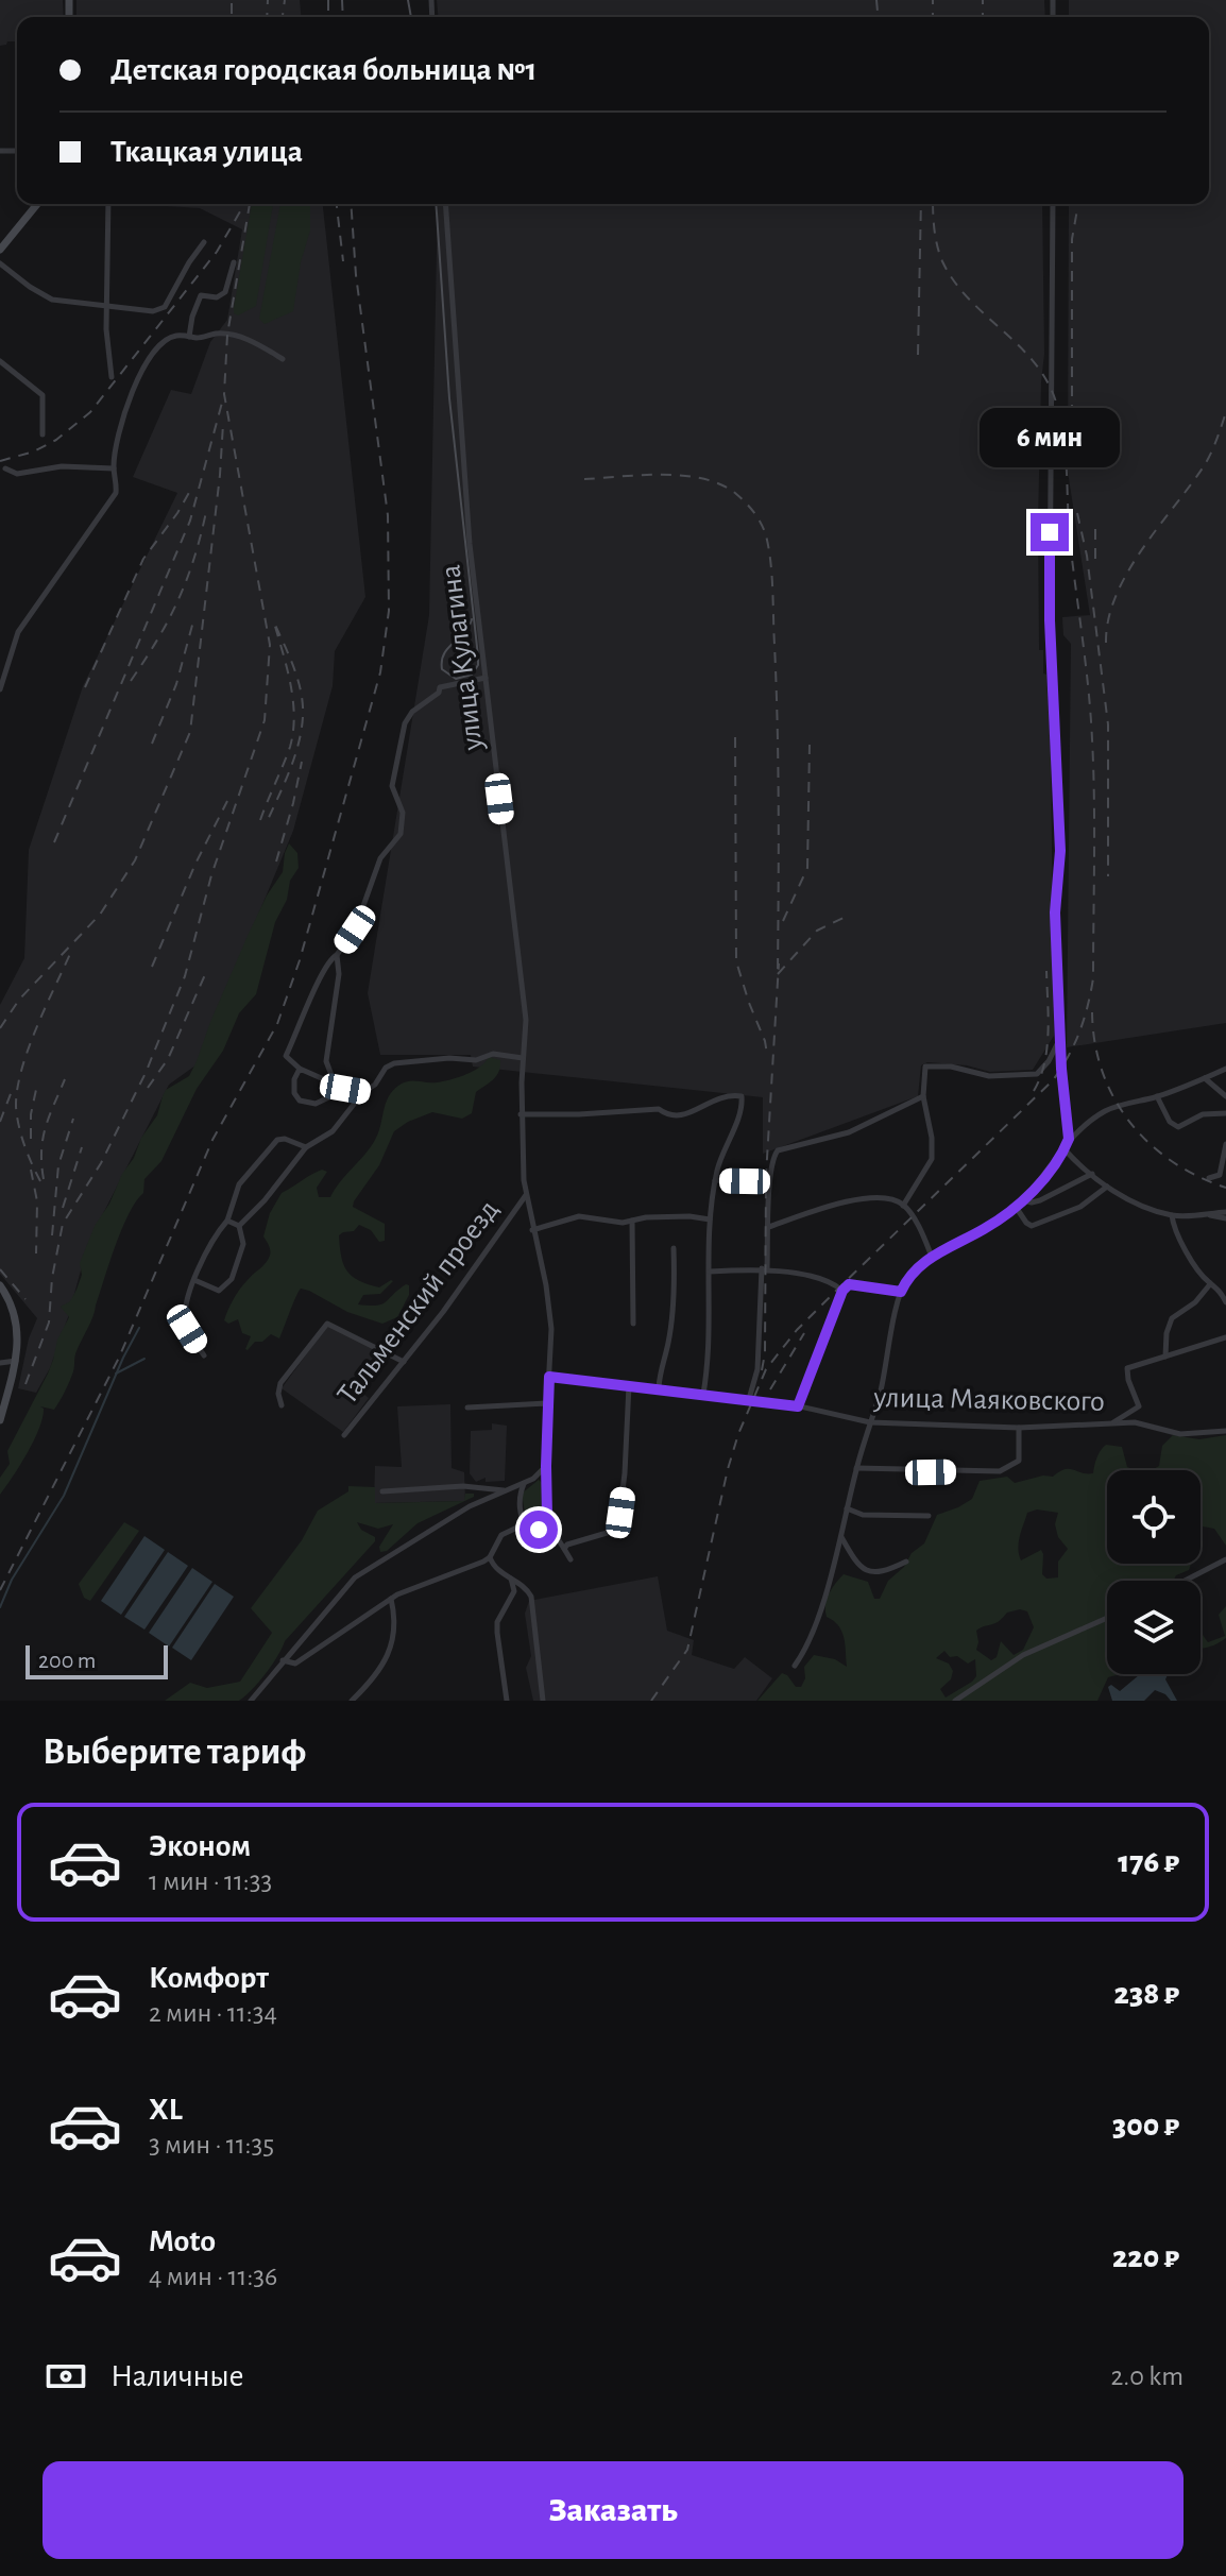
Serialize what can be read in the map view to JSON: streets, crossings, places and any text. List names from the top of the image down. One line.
{"streets":{"street":["улица Кулагина","Тальменский проезд","улица Маяковского"]},"crossings":[["улица Кулагина","Тальменский проезд"],["улица Кулагина","улица Маяковского"]],"scale_bar":"200 m","page":{"banner":["Детская городская больница №1","Ткацкая улица"],"bubble":"6 мин","scale":"200 m","heading":"Выберите тариф","list":[{"name":"Эконом","note":"1 мин · 11:33","value":"176 ₽"},{"name":"Комфорт","note":"2 мин · 11:34","value":"238 ₽"},{"name":"XL","note":"3 мин · 11:35","value":"300 ₽"},{"name":"Moto","note":"4 мин · 11:36","value":"220 ₽"}],"pay":["Наличные","2.0 km"],"buttons":"Заказать"}}
